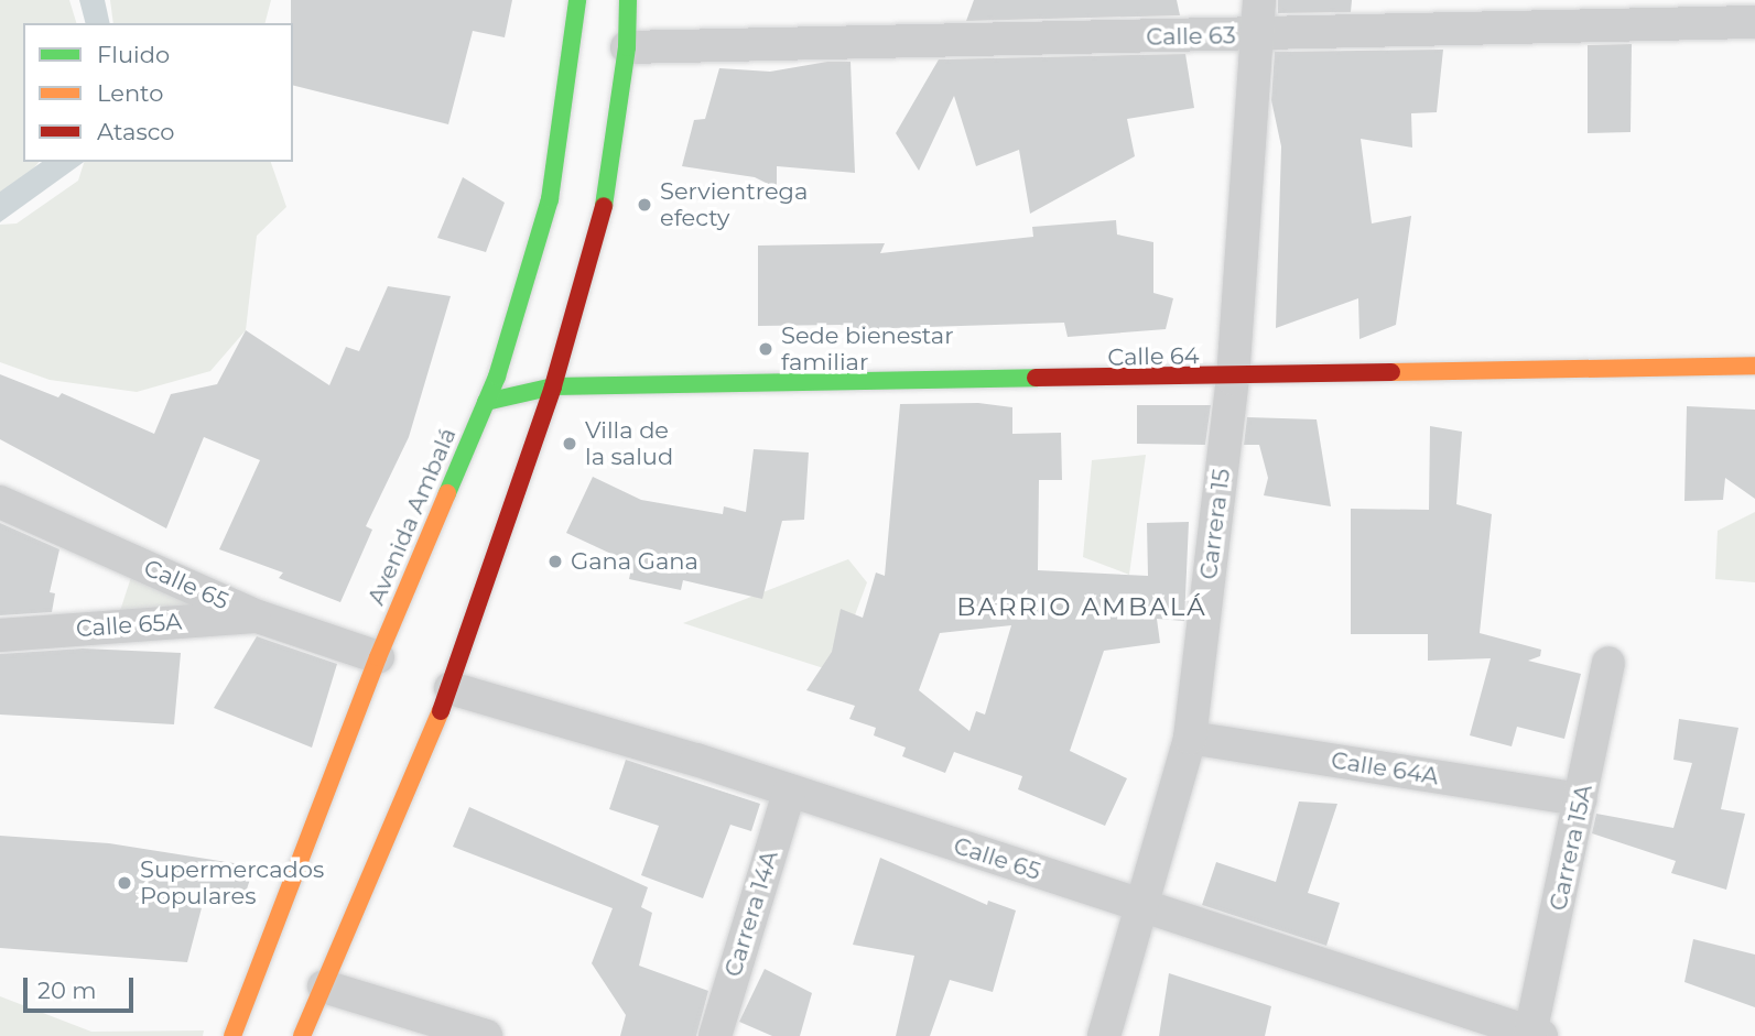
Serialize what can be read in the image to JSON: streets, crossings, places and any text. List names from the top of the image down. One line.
{"streets":{"main road":["Calle 64","Avenida Ambalá"],"street":["Calle 63","Carrera 15","Calle 65","Calle 65A","Calle 64A","Carrera 15A","Carrera 14A"]},"crossings":[["Calle 63","Carrera 15"],["Calle 64","Avenida Ambalá"],["Calle 64","Carrera 15"],["Avenida Ambalá","Calle 65"],["Carrera 15","Calle 65"],["Carrera 15","Calle 64A"],["Calle 65","Calle 65A"],["Calle 65","Carrera 15A"],["Calle 65","Carrera 14A"],["Calle 64A","Carrera 15A"]],"districts":["BARRIO AMBALÁ"],"places":["Servientrega efecty","Sede bienestar familiar","Villa de la salud","Gana Gana","Supermercados Populares"],"legend":["Fluido","Lento","Atasco"],"scale_bar":"20 m"}
